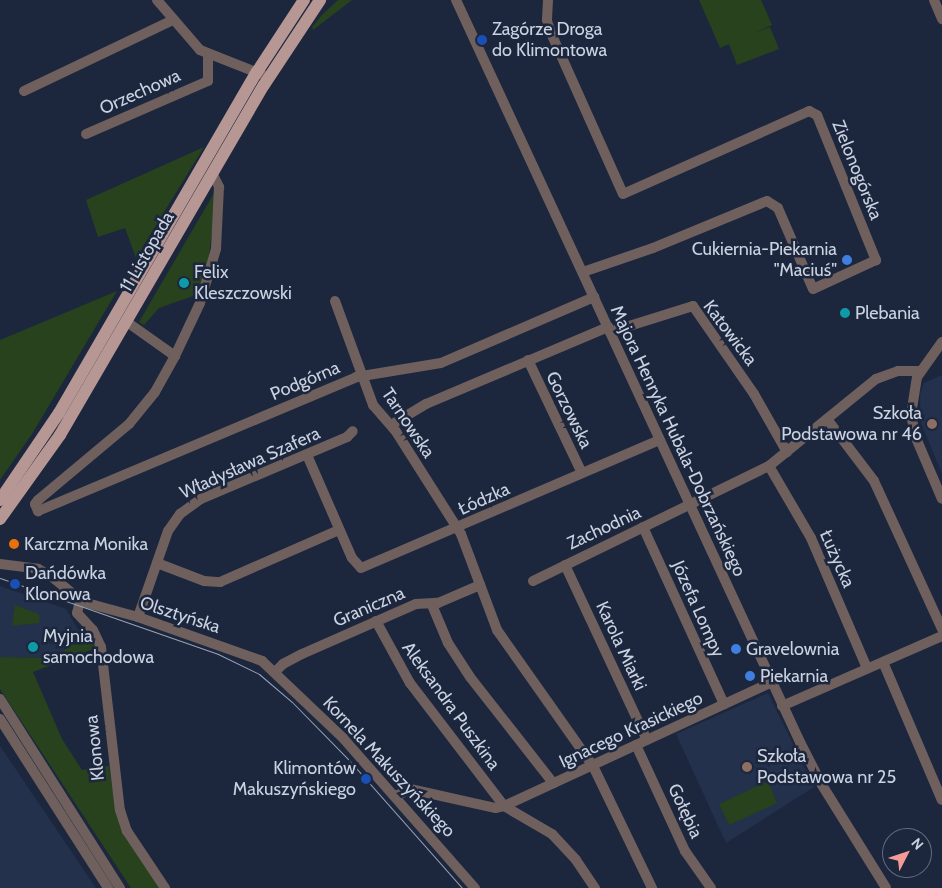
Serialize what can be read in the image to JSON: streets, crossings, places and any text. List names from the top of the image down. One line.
{"streets":{"main road":["11 Listopada"],"street":["Orzechowa","Zielonogórska","Katowicka","Podgórna","Gorzowska","Tarnowska","Majora Henryka Hubala-Dobrzańskiego","Władysława Szafera","Łódzka","Zachodnia","Łużycka","Graniczna","Józefa Lompy","Olsztyńska","Karola Miarki","Aleksandra Puszkina","Ignacego Krasickiego","Klonowa","Kornela Makuszyńskiego","Gołębia"]},"crossings":[["Zielonogórska","Majora Henryka Hubala-Dobrzańskiego"],["Katowicka","Majora Henryka Hubala-Dobrzańskiego"],["Katowicka","Zachodnia"],["Podgórna","Tarnowska"],["Podgórna","Majora Henryka Hubala-Dobrzańskiego"],["Gorzowska","Łódzka"],["Tarnowska","Łódzka"],["Tarnowska","Graniczna"],["Tarnowska","Ignacego Krasickiego"],["Majora Henryka Hubala-Dobrzańskiego","Łódzka"],["Majora Henryka Hubala-Dobrzańskiego","Zachodnia"],["Majora Henryka Hubala-Dobrzańskiego","Ignacego Krasickiego"],["Władysława Szafera","Łódzka"],["Władysława Szafera","Olsztyńska"],["Zachodnia","Łużycka"],["Zachodnia","Józefa Lompy"],["Zachodnia","Karola Miarki"],["Graniczna","Olsztyńska"],["Graniczna","Aleksandra Puszkina"],["Graniczna","Kornela Makuszyńskiego"],["Józefa Lompy","Ignacego Krasickiego"],["Olsztyńska","Klonowa"],["Olsztyńska","Kornela Makuszyńskiego"],["Karola Miarki","Ignacego Krasickiego"],["Aleksandra Puszkina","Ignacego Krasickiego"],["Ignacego Krasickiego","Gołębia"]],"places":["Zagórze Droga do Klimontowa","Cukiernia-Piekarnia \"Maciuś\"","Felix Kleszczowski","Plebania","Szkoła Podstawowa nr 46","Karczma Monika","Dańdówka Klonowa","Myjnia samochodowa","Gravelownia","Piekarnia","Szkoła Podstawowa nr 25","Klimontów Makuszyńskiego"],"north":"top right"}
